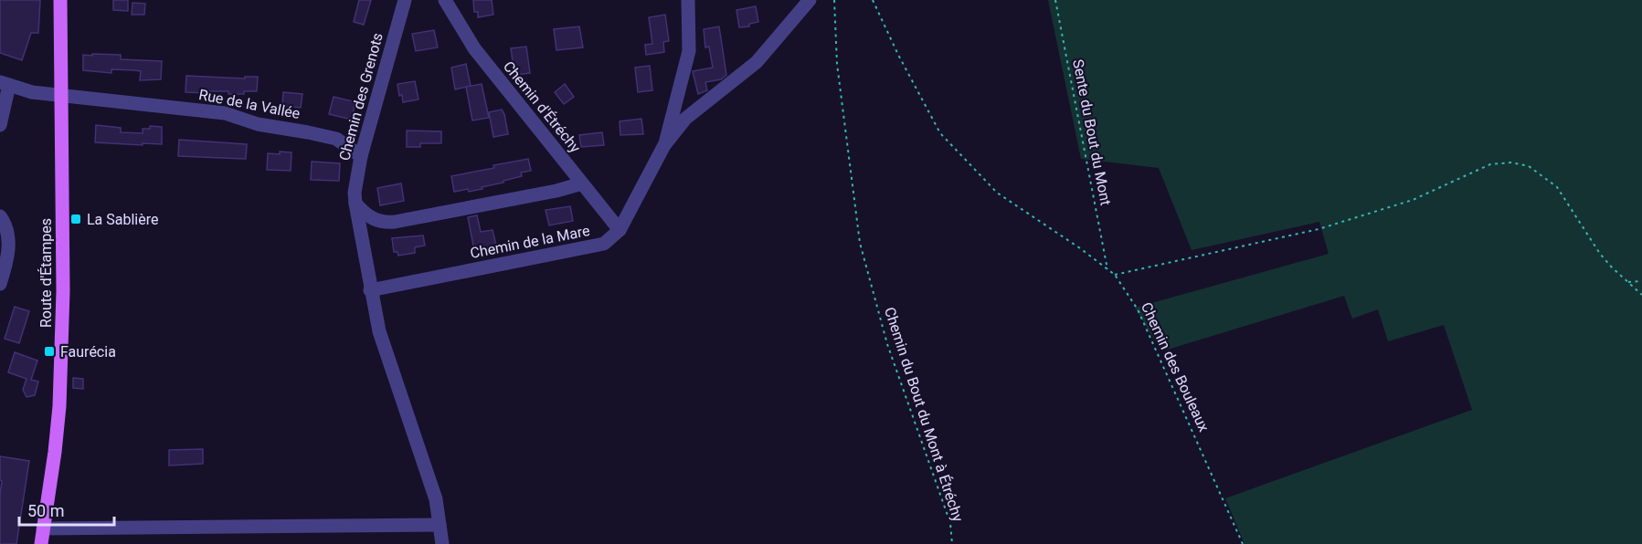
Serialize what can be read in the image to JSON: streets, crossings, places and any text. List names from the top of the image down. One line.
{"streets":{"main road":["Route d'Étampes"],"street":["Chemin des Grenots","Rue de la Vallée","Chemin d'Étréchy","Chemin de la Mare"],"path":["Sente du Bout du Mont","Chemin des Bouleaux","Chemin du Bout du Mont à Étréchy"]},"crossings":[["Chemin des Grenots","Rue de la Vallée"],["Chemin des Grenots","Chemin de la Mare"],["Rue de la Vallée","Route d'Étampes"],["Chemin d'Étréchy","Chemin de la Mare"],["Sente du Bout du Mont","Chemin des Bouleaux"]],"places":{"transit":["La Sablière","Faurécia"]},"scale_bar":"50 m"}
